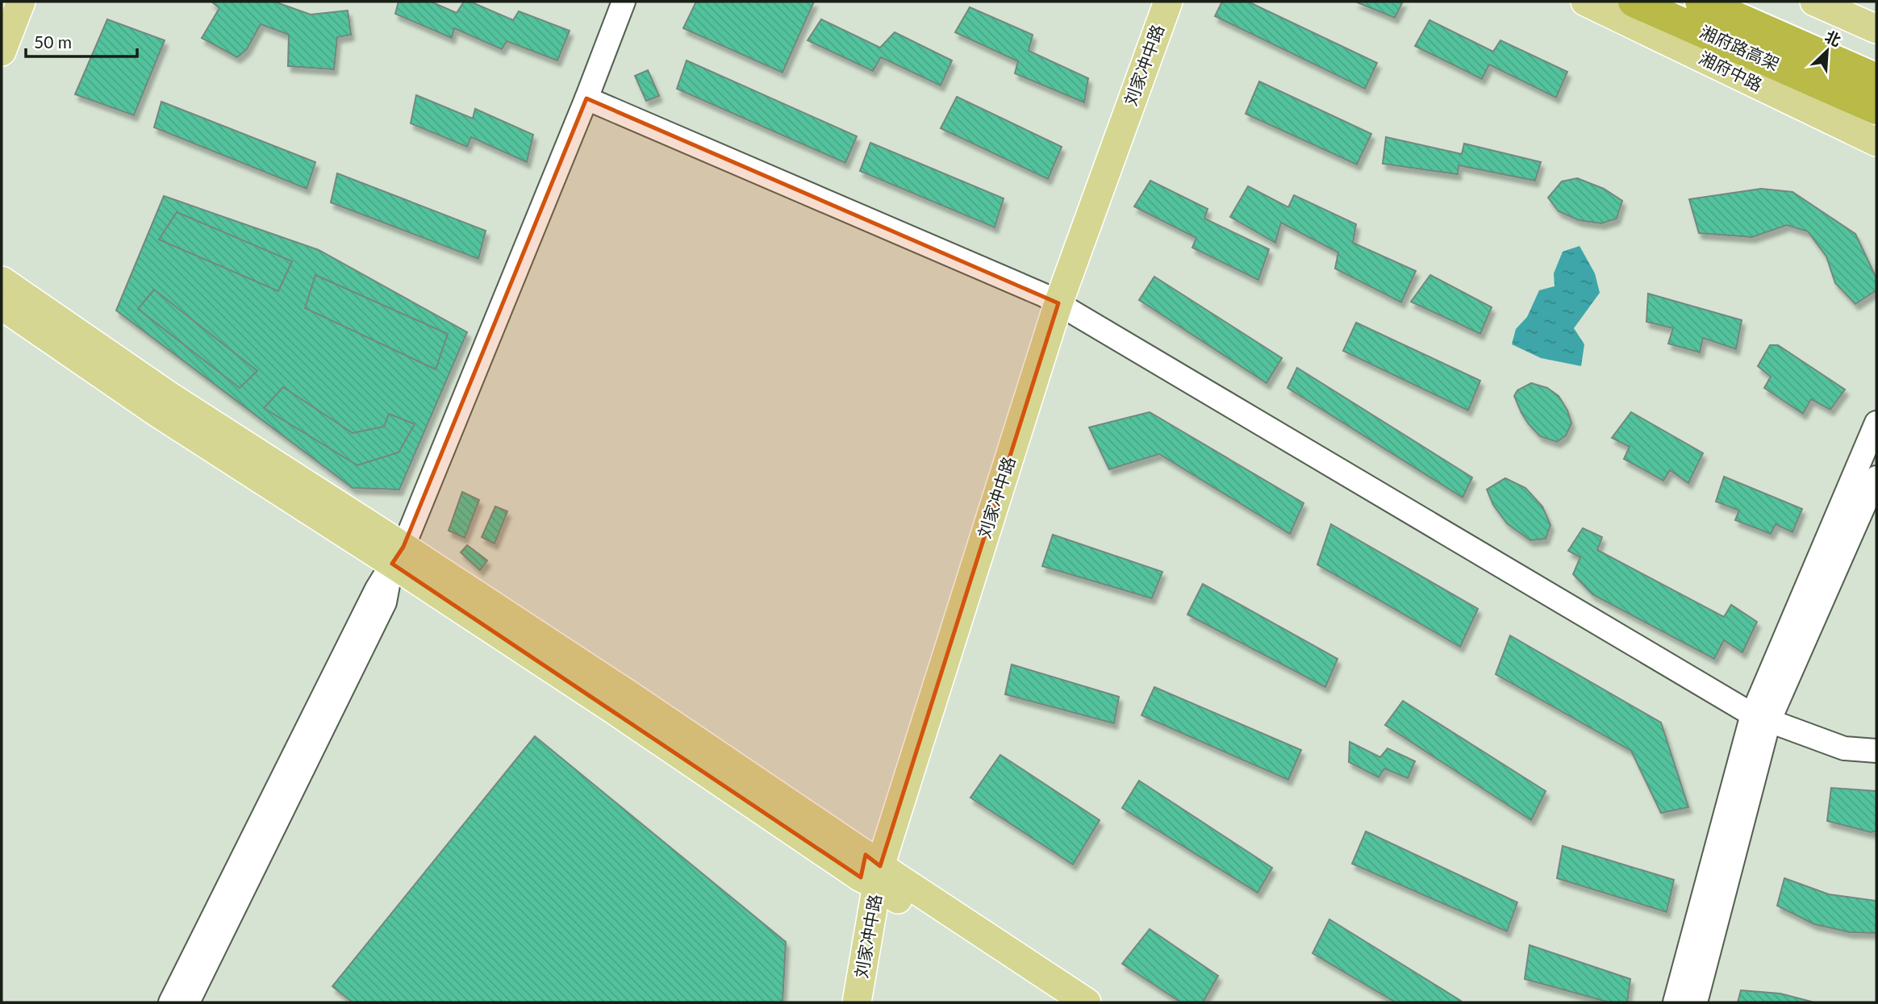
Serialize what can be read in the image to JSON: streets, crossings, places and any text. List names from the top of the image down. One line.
{"streets":{"highway":["湘府路高架"],"main road":["刘家冲中路","湘府中路"]},"scale_bar":"50 m","north":"top right"}
